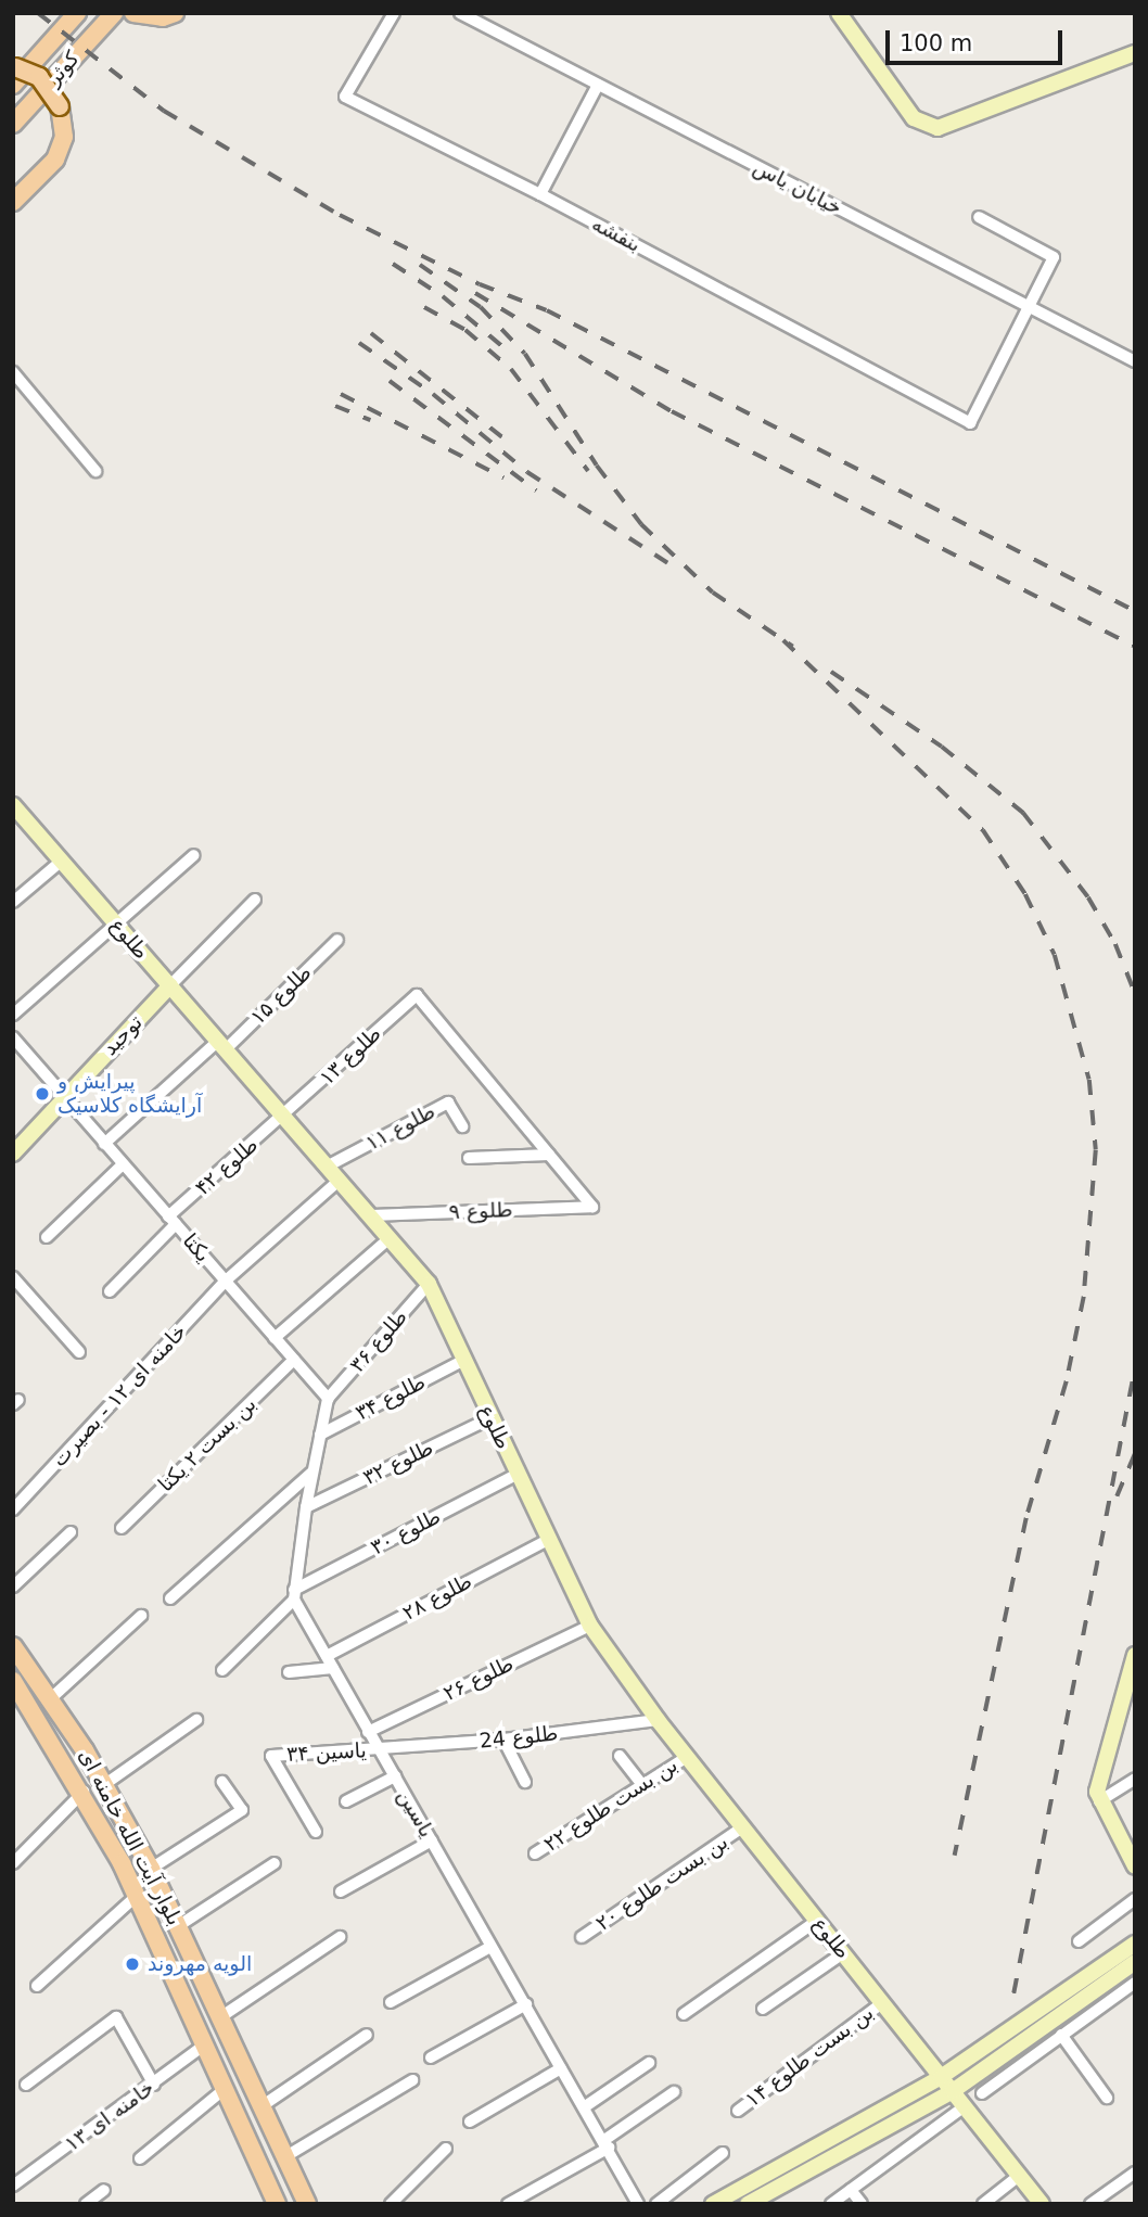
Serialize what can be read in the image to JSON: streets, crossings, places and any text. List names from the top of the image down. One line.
{"streets":{"main road":["کوثر","بلوار آیت الله خامنه ای"],"street":["خیابان یاس","بنفشه","طلوع","طلوع ۱۵","توحید","طلوع ۱۳","طلوع ۱۱","طلوع ۴۲","طلوع ۹","یکتا","طلوع ۳۶","خامنه ای ۱۲ - بصیرت","طلوع ۳۴","بن بست ۲ یکتا","طلوع ۳۲","طلوع ۳۰","طلوع ۲۸","طلوع ۲۶","طلوع 24","یاسین ۳۴","بن بست طلوع ۲۲","یاسین","بن بست طلوع ۲۰","بن بست طلوع ۱۴","خامنه ای ۱۳"]},"crossings":[["خیابان یاس","بنفشه"],["طلوع","طلوع ۱۵"],["طلوع","توحید"],["طلوع","طلوع ۱۳"],["طلوع","طلوع ۱۱"],["طلوع","طلوع ۴۲"],["طلوع","طلوع ۹"],["طلوع","طلوع ۳۶"],["طلوع","خامنه ای ۱۲ - بصیرت"],["طلوع","طلوع ۳۴"],["طلوع","طلوع ۳۲"],["طلوع","طلوع ۳۰"],["طلوع","طلوع ۲۸"],["طلوع","طلوع ۲۶"],["طلوع","طلوع 24"],["طلوع","بن بست طلوع ۲۲"],["طلوع","بن بست طلوع ۲۰"],["طلوع","بن بست طلوع ۱۴"],["طلوع ۱۵","یکتا"],["توحید","یکتا"],["طلوع ۱۳","طلوع ۴۲"],["طلوع ۱۳","طلوع ۹"],["طلوع ۴۲","یکتا"],["یکتا","طلوع ۳۶"],["یکتا","خامنه ای ۱۲ - بصیرت"],["یکتا","بن بست ۲ یکتا"],["طلوع ۳۰","یاسین"],["طلوع ۲۸","یاسین"],["طلوع ۲۶","یاسین"],["طلوع 24","یاسین ۳۴"],["طلوع 24","یاسین"],["یاسین ۳۴","یاسین"],["بلوار آیت الله خامنه ای","خامنه ای ۱۳"]],"places":["پیرایش و آرایشگاه کلاسیک","الویه مهروند"],"scale_bar":"100 m"}
